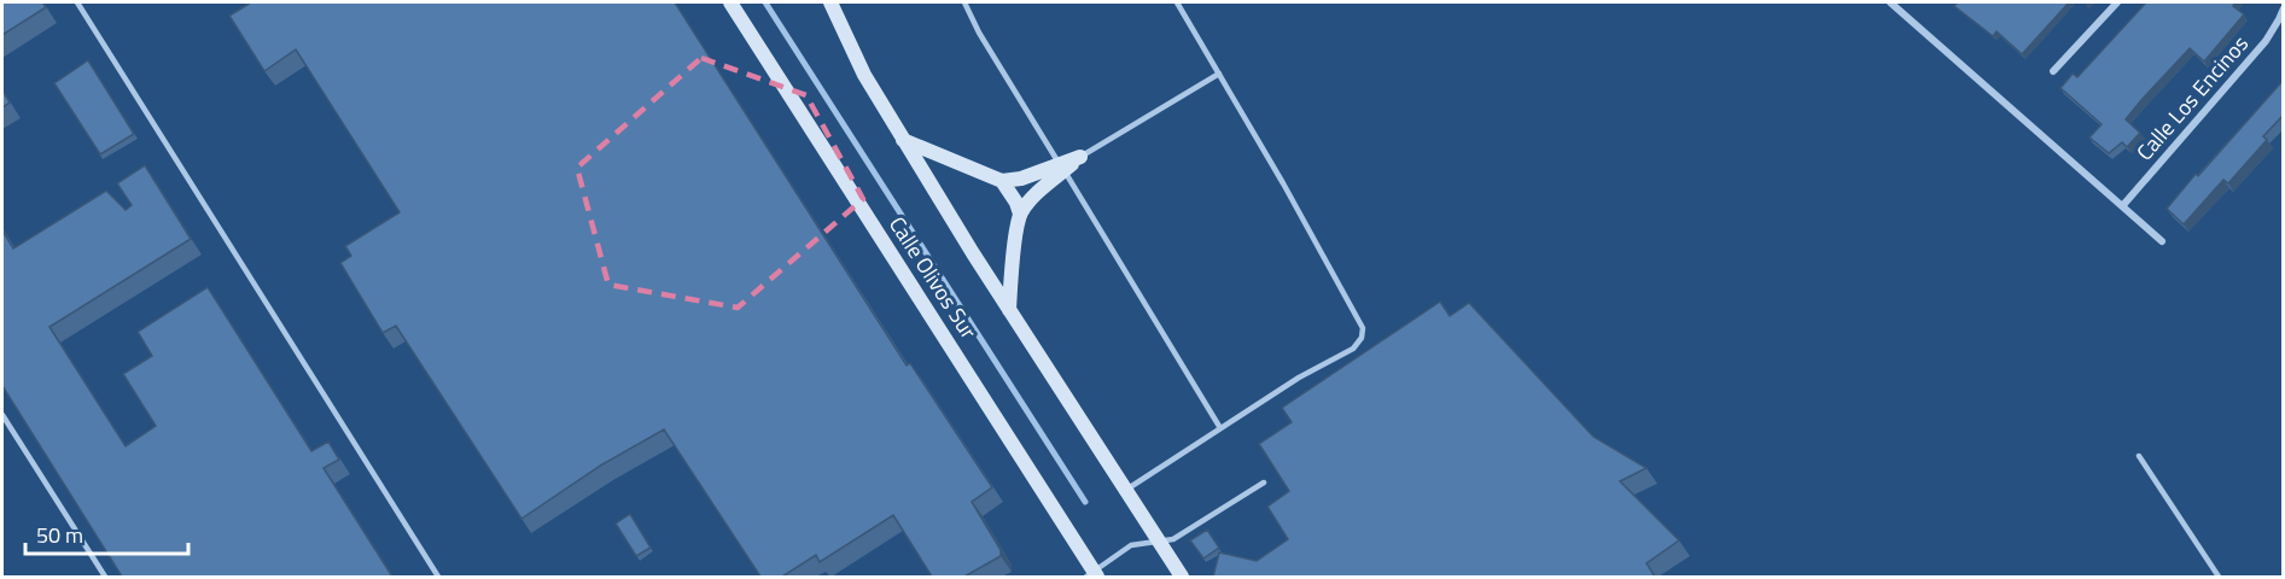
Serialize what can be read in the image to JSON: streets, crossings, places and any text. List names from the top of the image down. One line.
{"streets":{"main road":["Calle Olivos Sur"],"street":["Calle Los Encinos"]},"scale_bar":"50 m"}
